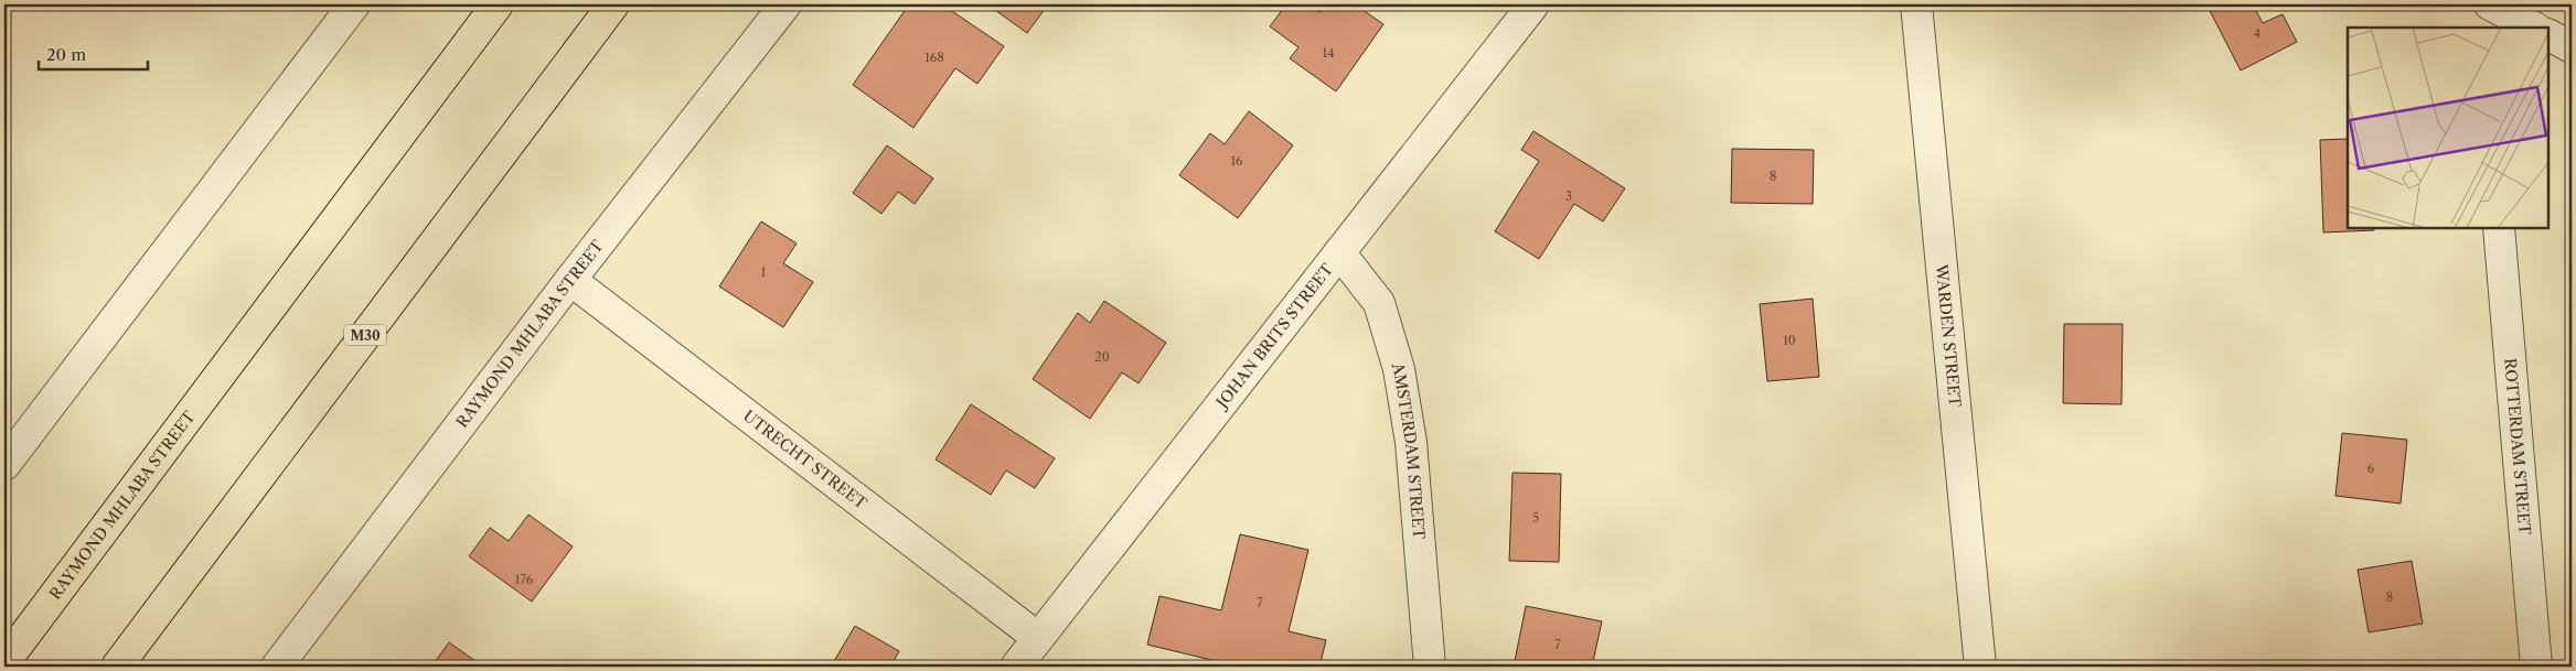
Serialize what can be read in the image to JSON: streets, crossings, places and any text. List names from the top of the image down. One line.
{"streets":{"main road":["M30","RAYMOND MHLABA STREET"],"street":["JOHAN BRITS STREET","WARDEN STREET","ROTTERDAM STREET","AMSTERDAM STREET","UTRECHT STREET"]},"crossings":[["RAYMOND MHLABA STREET","UTRECHT STREET"],["JOHAN BRITS STREET","AMSTERDAM STREET"],["JOHAN BRITS STREET","UTRECHT STREET"]],"house_numbers":["4","14","168","16","8","3","1","10","20","6","5","176","8","7","7"],"scale_bar":"20 m"}
